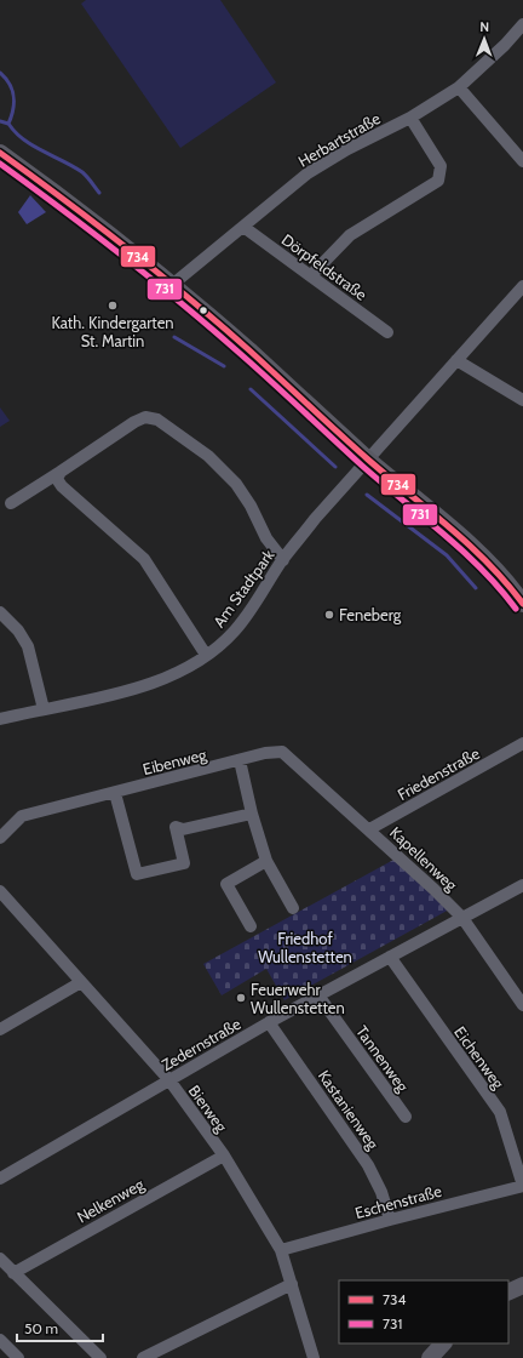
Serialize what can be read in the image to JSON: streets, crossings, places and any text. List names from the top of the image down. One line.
{"streets":{"street":["Herbartstraße","Dörpfeldstraße","Am Stadtpark","Eibenweg","Friedenstraße","Kapellenweg","Zedernstraße","Eichenweg","Tannenweg","Bierweg","Kastanienweg","Nelkenweg","Eschenstraße"]},"crossings":[["Herbartstraße","Dörpfeldstraße"],["Eibenweg","Kapellenweg"],["Friedenstraße","Kapellenweg"],["Kapellenweg","Zedernstraße"],["Zedernstraße","Eichenweg"],["Zedernstraße","Tannenweg"],["Zedernstraße","Bierweg"],["Zedernstraße","Kastanienweg"],["Eichenweg","Eschenstraße"],["Bierweg","Nelkenweg"],["Bierweg","Eschenstraße"],["Kastanienweg","Eschenstraße"]],"parks":["Friedhof Wullenstetten"],"places":["Kath. Kindergarten St. Martin","Feneberg","Feuerwehr Wullenstetten"],"lines":["transit line 734","transit line 731"],"legend":["734","731"],"scale_bar":"50 m","north":"top"}
